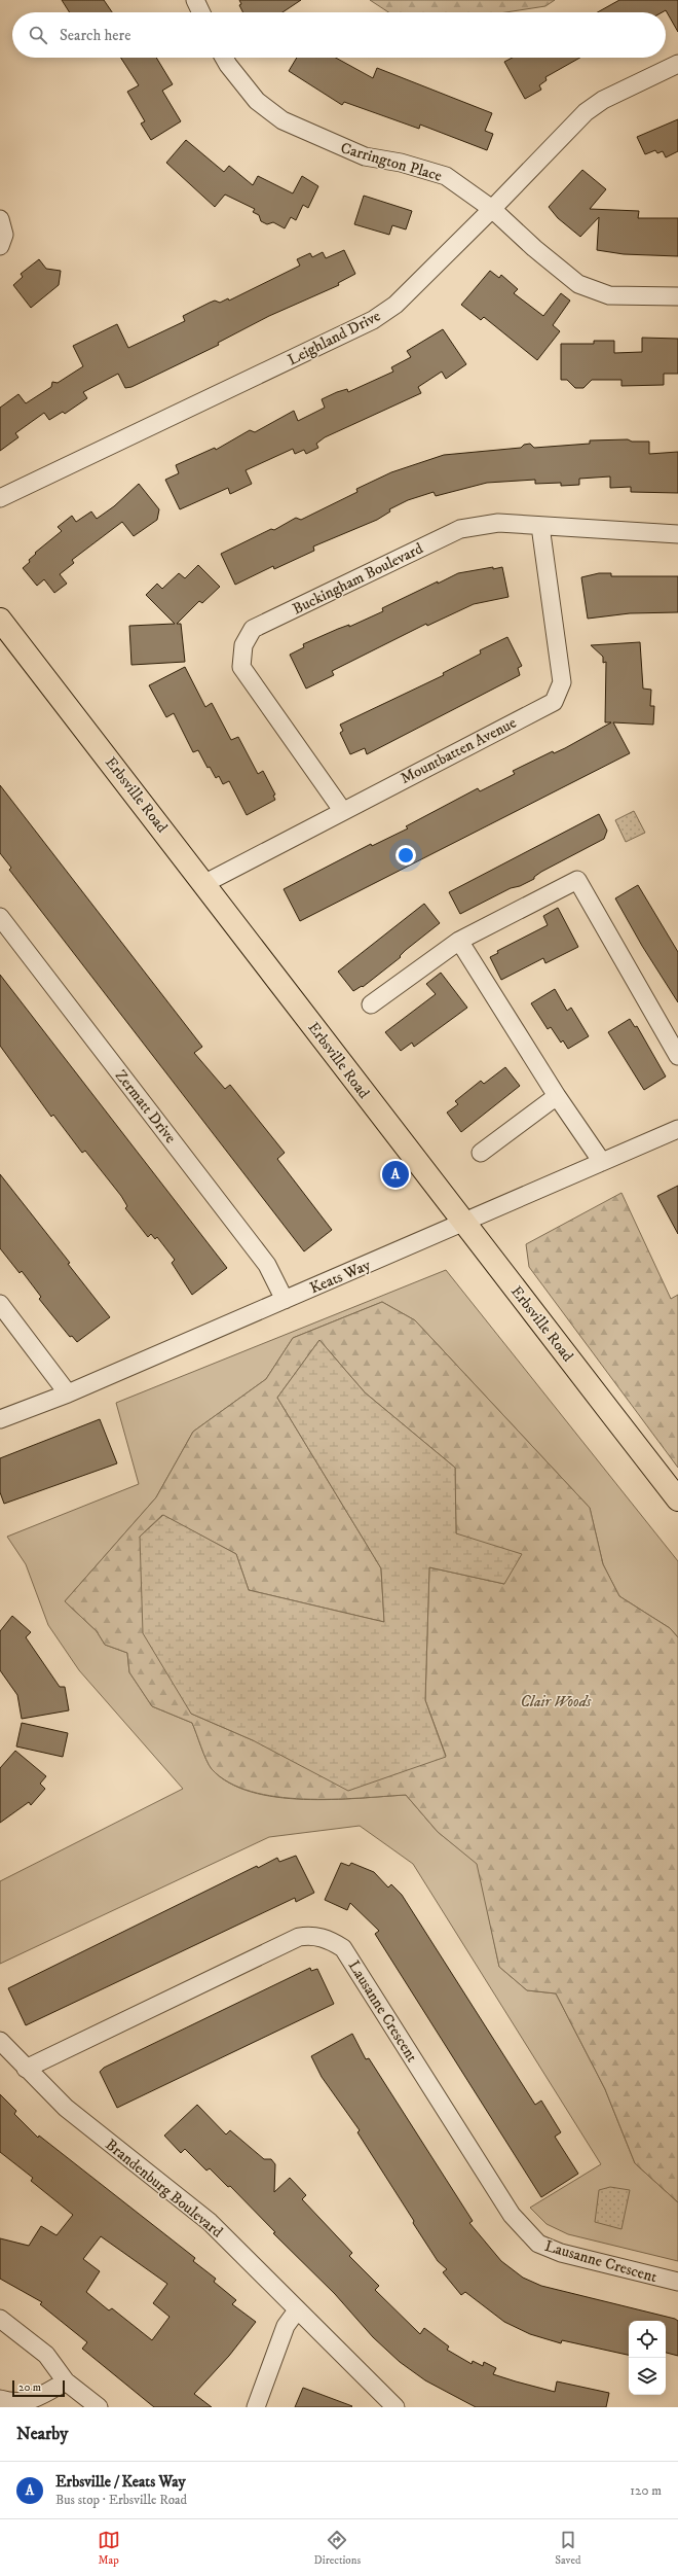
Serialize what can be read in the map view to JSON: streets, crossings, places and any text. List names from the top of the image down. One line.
{"streets":{"main road":["Erbsville Road"],"street":["Carrington Place","Leighland Drive","Buckingham Boulevard","Mountbatten Avenue","Zermatt Drive","Keats Way","Lausanne Crescent","Brandenburg Boulevard"]},"crossings":[["Carrington Place","Leighland Drive"],["Buckingham Boulevard","Mountbatten Avenue"],["Mountbatten Avenue","Erbsville Road"],["Erbsville Road","Keats Way"],["Zermatt Drive","Keats Way"],["Lausanne Crescent","Brandenburg Boulevard"]],"parks":["Clair Woods"],"scale_bar":"20 m","page":{"search":"Search here","pins":"A","scale":"20 m","heading":"Nearby","list":[{"mark":"A","name":"Erbsville / Keats Way","note":"Bus stop · Erbsville Road","value":"120 m"}],"nav":["Map","Directions","Saved"]}}
